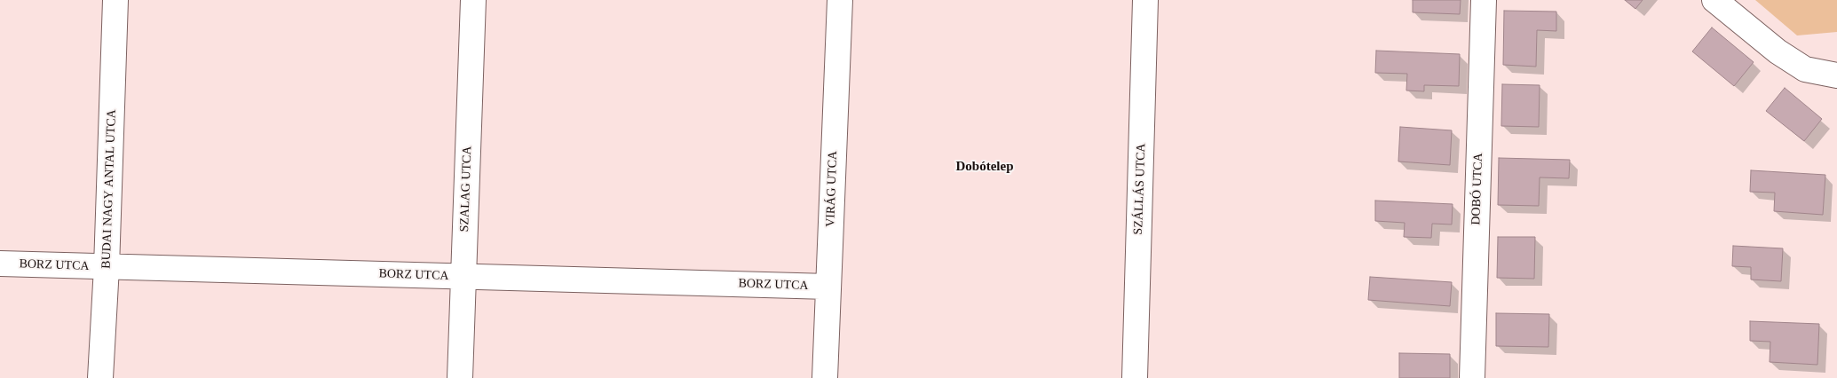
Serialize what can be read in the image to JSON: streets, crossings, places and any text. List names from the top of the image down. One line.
{"streets":{"street":["BUDAI NAGY ANTAL UTCA","SZALAG UTCA","VIRÁG UTCA","SZÁLLÁS UTCA","DOBÓ UTCA","BORZ UTCA"]},"crossings":[["BUDAI NAGY ANTAL UTCA","BORZ UTCA"],["SZALAG UTCA","BORZ UTCA"],["VIRÁG UTCA","BORZ UTCA"]],"districts":["Dobótelep"]}
